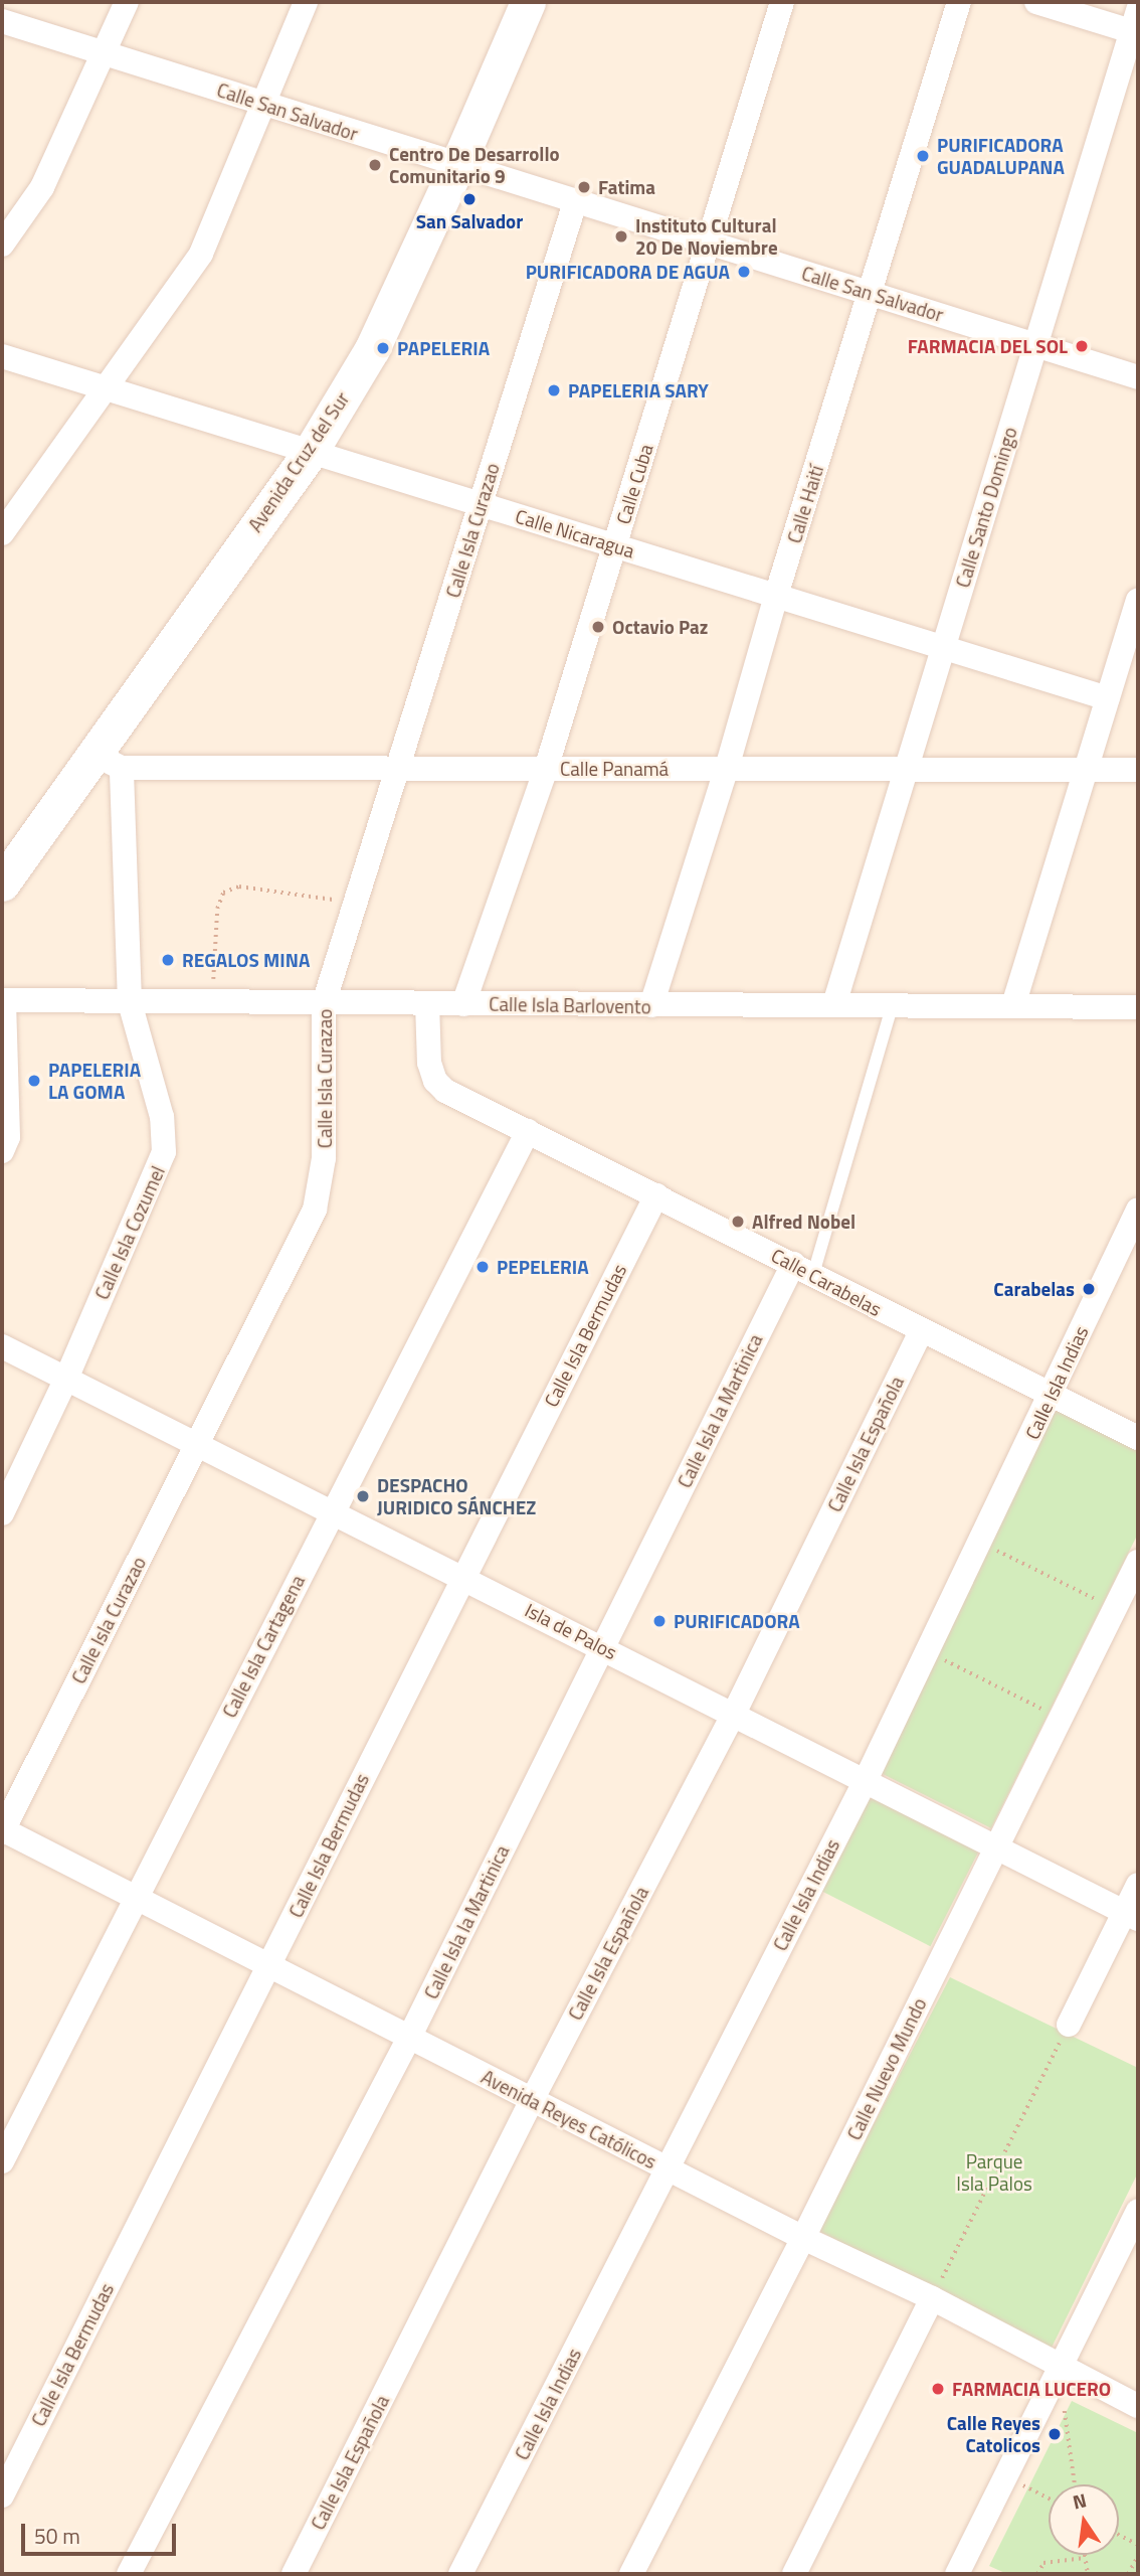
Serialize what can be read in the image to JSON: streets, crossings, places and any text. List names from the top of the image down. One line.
{"streets":{"main road":["Avenida Cruz del Sur"],"street":["Calle San Salvador","Calle Cuba","Calle Haití","Calle Santo Domingo","Calle Isla Curazao","Calle Nicaragua","Calle Panamá","Calle Isla Barlovento","Calle Isla Cozumel","Calle Carabelas","Calle Isla Bermudas","Calle Isla Indias","Calle Isla la Martinica","Calle Isla Española","Isla de Palos","Calle Isla Cartagena","Calle Nuevo Mundo","Avenida Reyes Católicos"]},"crossings":[["Calle San Salvador","Avenida Cruz del Sur"],["Calle San Salvador","Calle Cuba"],["Calle San Salvador","Calle Haití"],["Calle San Salvador","Calle Santo Domingo"],["Calle San Salvador","Calle Isla Curazao"],["Avenida Cruz del Sur","Calle Nicaragua"],["Avenida Cruz del Sur","Calle Panamá"],["Avenida Cruz del Sur","Calle Isla Cozumel"],["Calle Cuba","Calle Nicaragua"],["Calle Cuba","Calle Panamá"],["Calle Cuba","Calle Isla Barlovento"],["Calle Haití","Calle Nicaragua"],["Calle Haití","Calle Panamá"],["Calle Haití","Calle Isla Barlovento"],["Calle Santo Domingo","Calle Nicaragua"],["Calle Santo Domingo","Calle Panamá"],["Calle Santo Domingo","Calle Isla Barlovento"],["Calle Isla Curazao","Calle Nicaragua"],["Calle Isla Curazao","Calle Panamá"],["Calle Isla Curazao","Calle Isla Barlovento"],["Calle Isla Curazao","Isla de Palos"],["Calle Isla Curazao","Avenida Reyes Católicos"],["Calle Panamá","Calle Isla Cozumel"],["Calle Isla Barlovento","Calle Isla Cozumel"],["Calle Isla Barlovento","Calle Carabelas"],["Calle Isla Cozumel","Isla de Palos"],["Calle Carabelas","Calle Isla Bermudas"],["Calle Carabelas","Calle Isla Indias"],["Calle Carabelas","Calle Isla la Martinica"],["Calle Carabelas","Calle Isla Española"],["Calle Carabelas","Calle Isla Cartagena"],["Calle Isla Bermudas","Isla de Palos"],["Calle Isla Bermudas","Avenida Reyes Católicos"],["Calle Isla Indias","Isla de Palos"],["Calle Isla Indias","Avenida Reyes Católicos"],["Calle Isla la Martinica","Isla de Palos"],["Calle Isla la Martinica","Avenida Reyes Católicos"],["Calle Isla Española","Isla de Palos"],["Calle Isla Española","Avenida Reyes Católicos"],["Isla de Palos","Calle Isla Cartagena"],["Isla de Palos","Calle Nuevo Mundo"],["Calle Isla Cartagena","Avenida Reyes Católicos"],["Calle Nuevo Mundo","Avenida Reyes Católicos"]],"parks":["Parque Isla Palos"],"places":["PURIFICADORA GUADALUPANA","Centro De Desarrollo Comunitario 9","Fatima","San Salvador","Instituto Cultural 20 De Noviembre","PURIFICADORA DE AGUA","FARMACIA DEL SOL","PAPELERIA","PAPELERIA SARY","Octavio Paz","REGALOS MINA","PAPELERIA LA GOMA","Alfred Nobel","PEPELERIA","Carabelas","DESPACHO JURIDICO SÁNCHEZ","PURIFICADORA","FARMACIA LUCERO","Calle Reyes Catolicos"],"scale_bar":"50 m","north":"top"}
